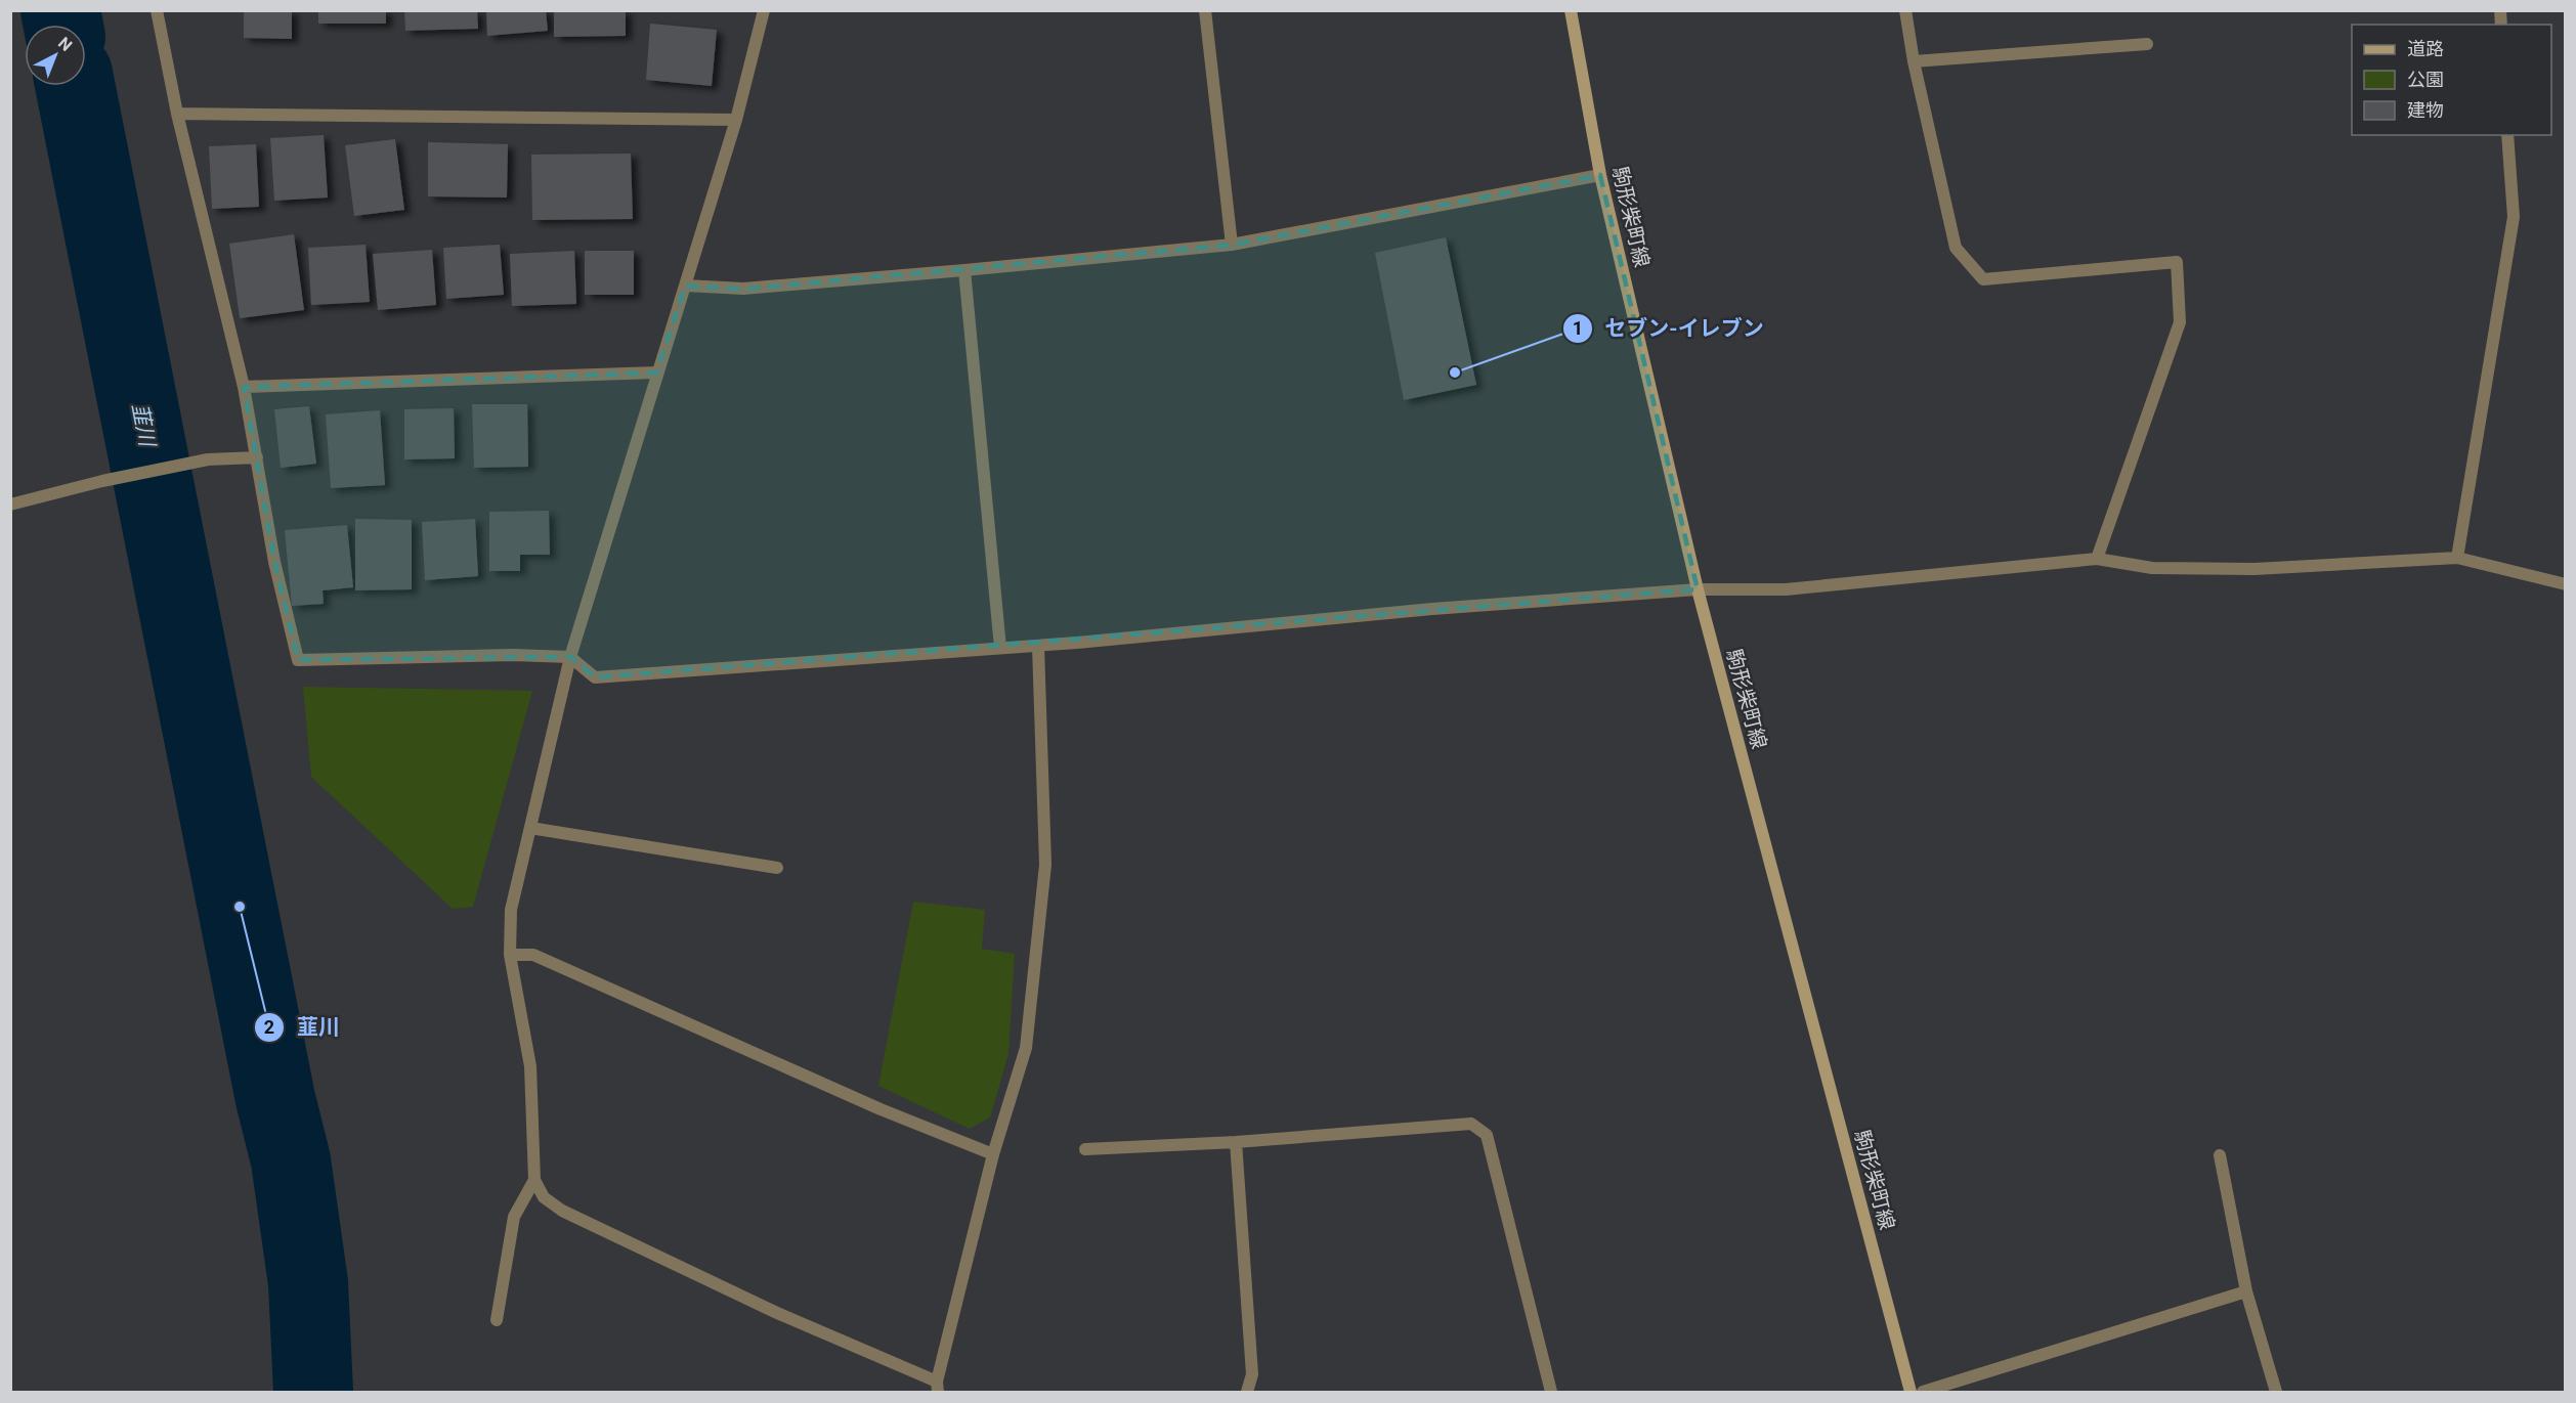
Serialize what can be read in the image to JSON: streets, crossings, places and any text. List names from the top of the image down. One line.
{"streets":{"main road":["駒形柴町線"]},"water":["韮川"],"places":["セブン-イレブン","韮川"],"legend":["道路","公園","建物"],"north":"top right"}
